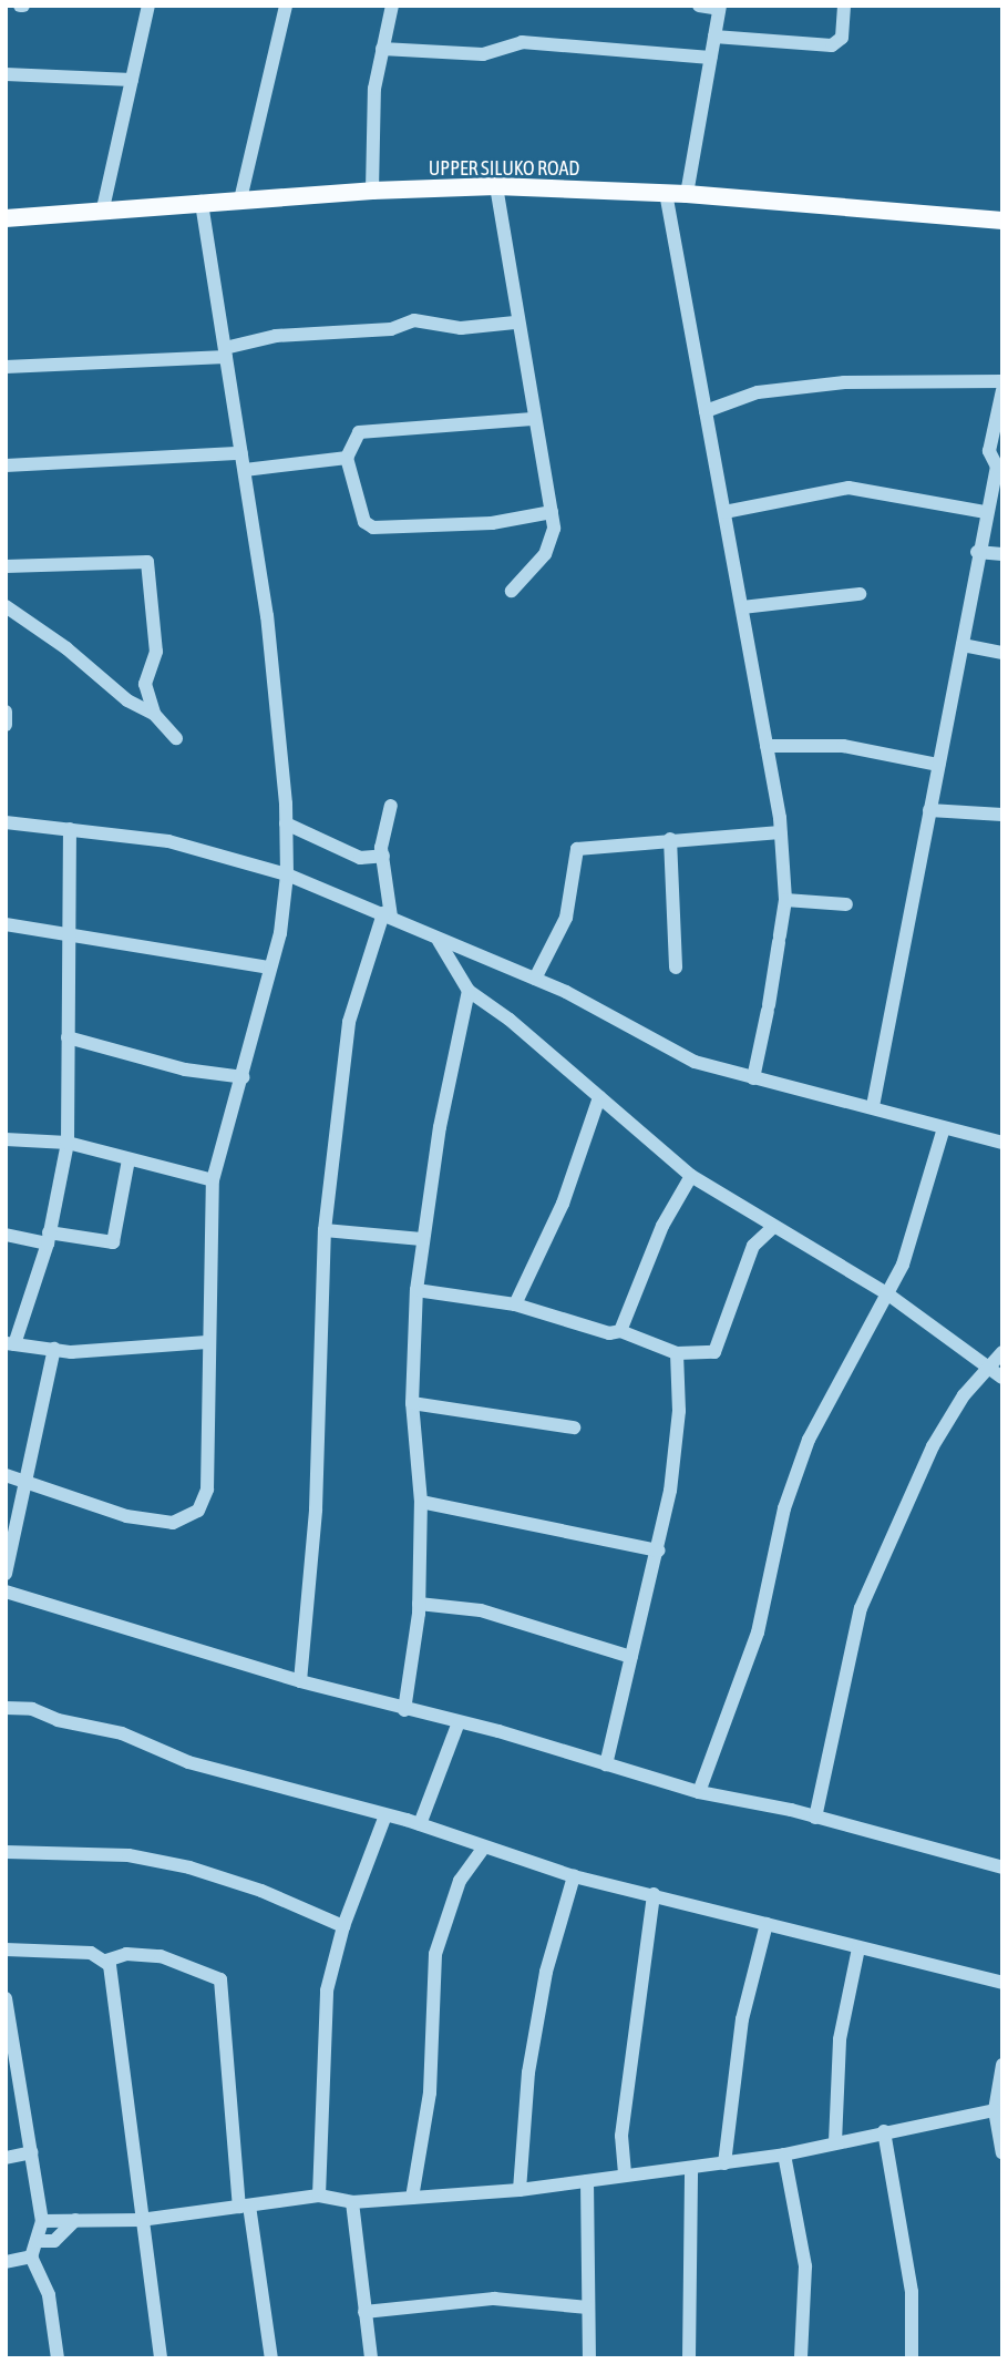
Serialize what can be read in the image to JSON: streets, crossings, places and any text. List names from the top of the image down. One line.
{"streets":{"main road":["UPPER SILUKO ROAD"]}}
